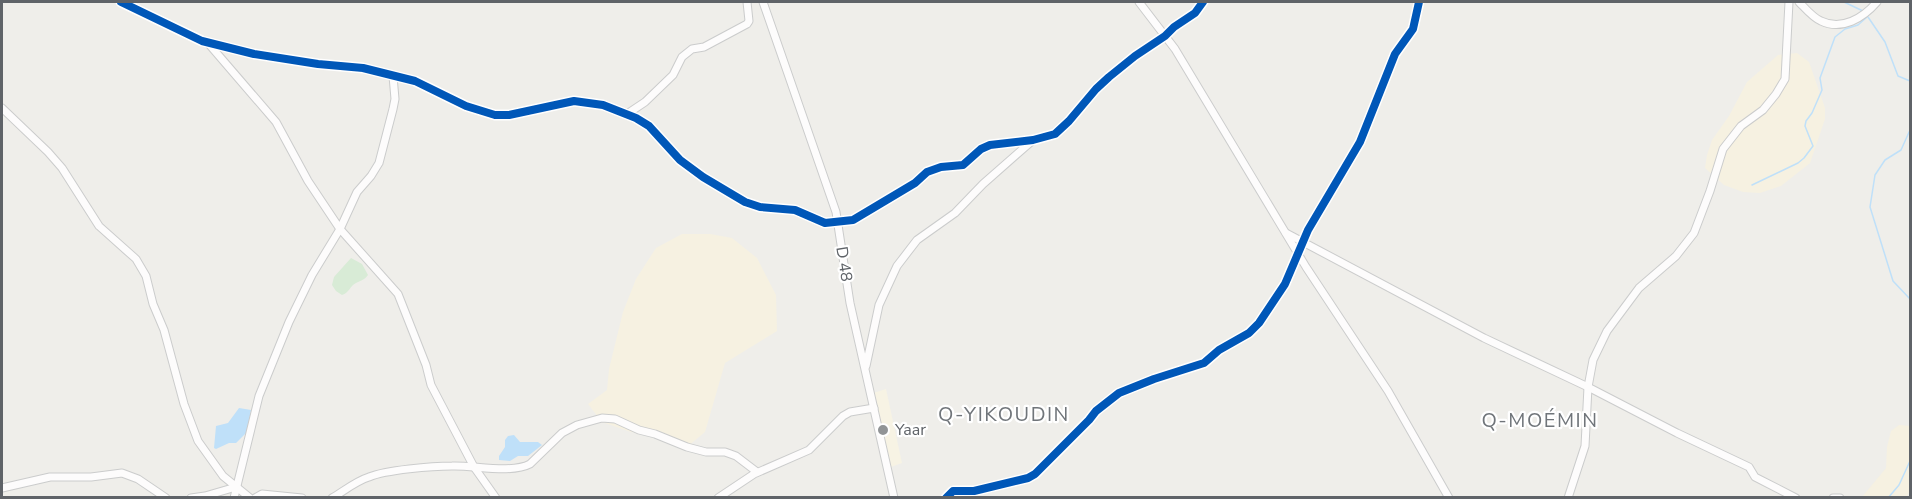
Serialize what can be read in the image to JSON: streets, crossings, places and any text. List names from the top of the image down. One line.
{"streets":{"street":["D 48"]},"districts":["Q-YIKOUDIN","Q-MOÉMIN"],"places":["Yaar"]}
